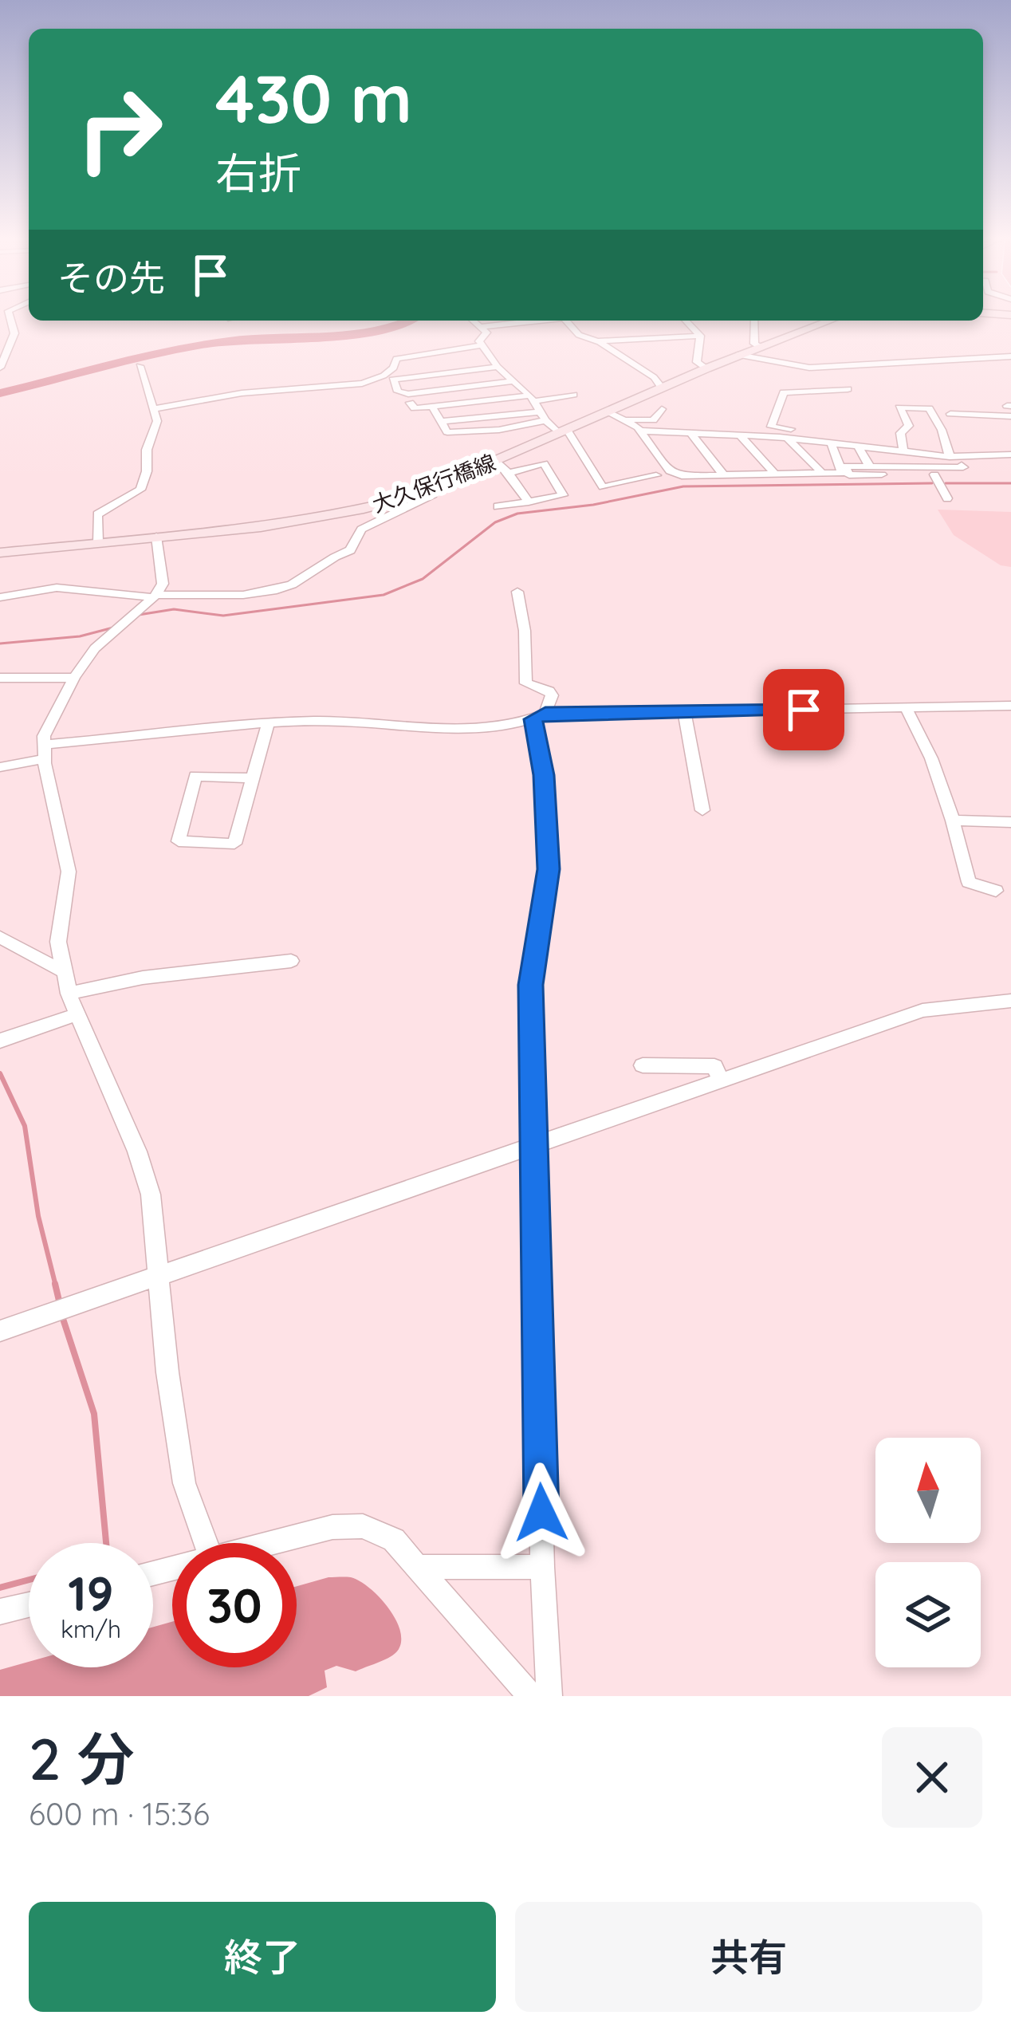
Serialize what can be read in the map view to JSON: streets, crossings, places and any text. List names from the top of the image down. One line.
{"streets":{"main road":["大久保行橋線"]},"north":"top","page":{"turn":["430 m","右折"],"then":"その先","speed":"19 km/h","limit":"30","heading":["2 分","600 m · 15:36"],"buttons":["終了","共有"]}}
